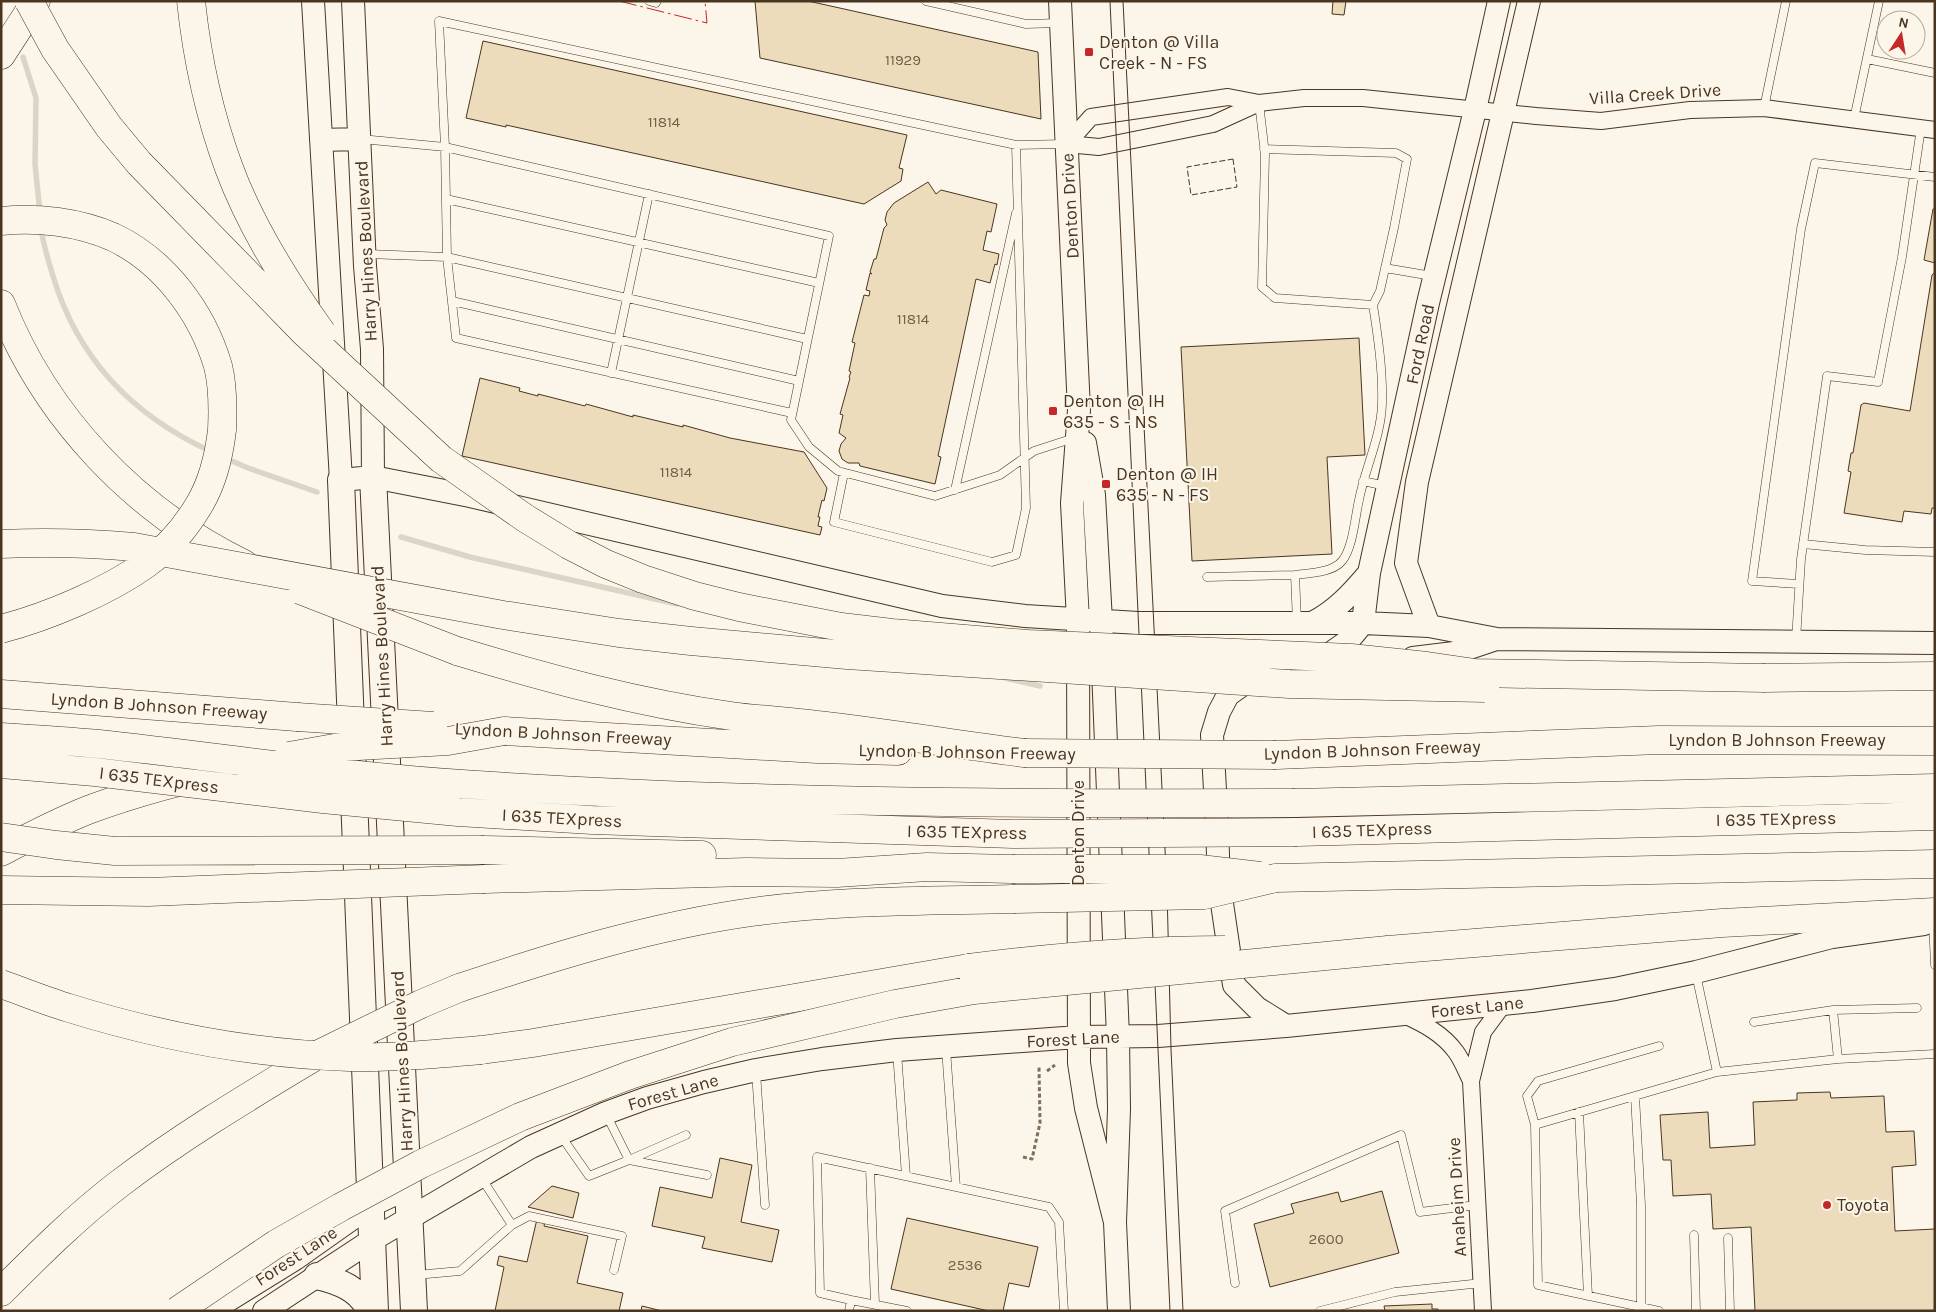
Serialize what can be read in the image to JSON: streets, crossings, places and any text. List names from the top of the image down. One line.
{"streets":{"highway":["Lyndon B Johnson Freeway","I 635 TEXpress"],"main road":["Denton Drive","Harry Hines Boulevard","Ford Road","Forest Lane"],"street":["Villa Creek Drive","Anaheim Drive"]},"crossings":[["Villa Creek Drive","Denton Drive"],["Villa Creek Drive","Ford Road"],["Denton Drive","Forest Lane"],["Harry Hines Boulevard","Forest Lane"],["Forest Lane","Anaheim Drive"]],"places":{"transit":["Denton @ Villa Creek - N - FS","Denton @ IH 635 - S - NS","Denton @ IH 635 - N - FS"],"other":["Toyota"]},"house_numbers":["11929","11814","11814","11814","2600","2536"],"north":"top"}
